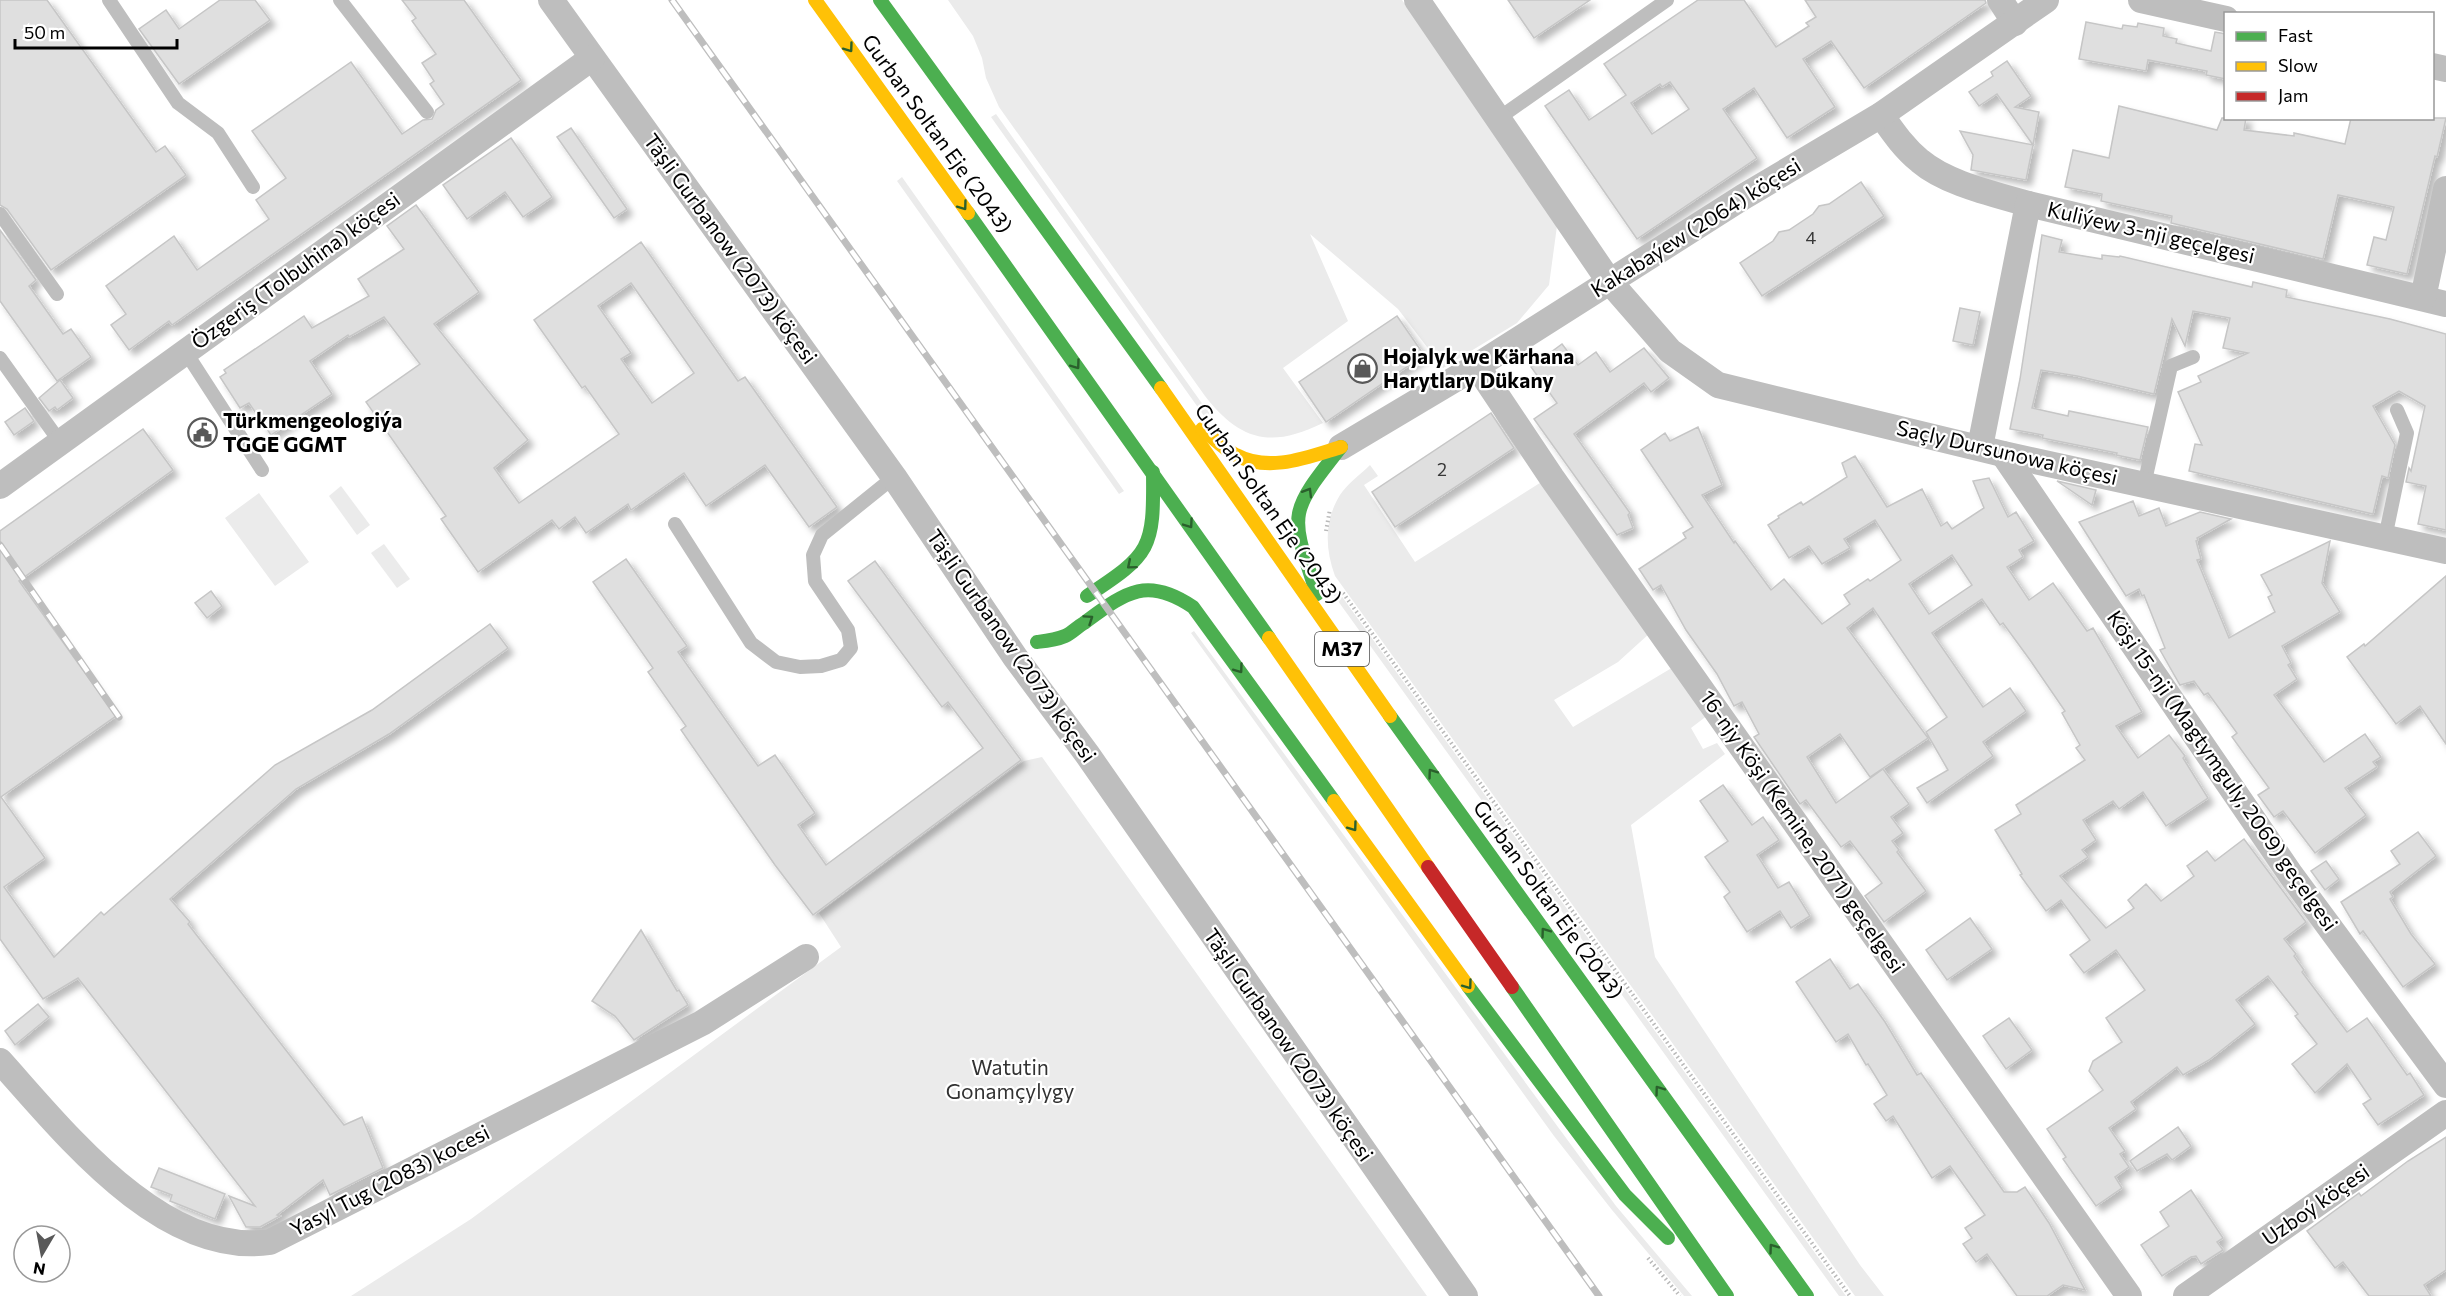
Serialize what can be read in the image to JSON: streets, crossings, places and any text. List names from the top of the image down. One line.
{"streets":{"highway":["Gurban Soltan Eje (2043)","M37"],"street":["Kakabaýew (2064) köçesi","Kuliýew 3-nji geçelgesi","Täşli Gurbanow (2073) köçesi","Özgeriş (Tolbuhina) köçesi","Saçly Dursunowa köçesi","Köşi 15-nji (Magtymguly, 2069) geçelgesi","16-njy Köşi (Kemine, 2071) geçelgesi","Yasyl Tug (2083) kocesi","Uzboý köçesi"]},"crossings":[["Kakabaýew (2064) köçesi","Kuliýew 3-nji geçelgesi"],["Kakabaýew (2064) köçesi","Saçly Dursunowa köçesi"],["Kakabaýew (2064) köçesi","16-njy Köşi (Kemine, 2071) geçelgesi"],["Täşli Gurbanow (2073) köçesi","Özgeriş (Tolbuhina) köçesi"],["Saçly Dursunowa köçesi","Köşi 15-nji (Magtymguly, 2069) geçelgesi"]],"parks":["Watutin Gonamçylygy"],"places":{"shop":["Hojalyk we Kärhana Harytlary Dükany"],"public building":["Türkmengeologiýa TGGE GGMT"]},"house_numbers":["4","2"],"legend":["Fast","Slow","Jam"],"scale_bar":"50 m","north":"bottom"}
